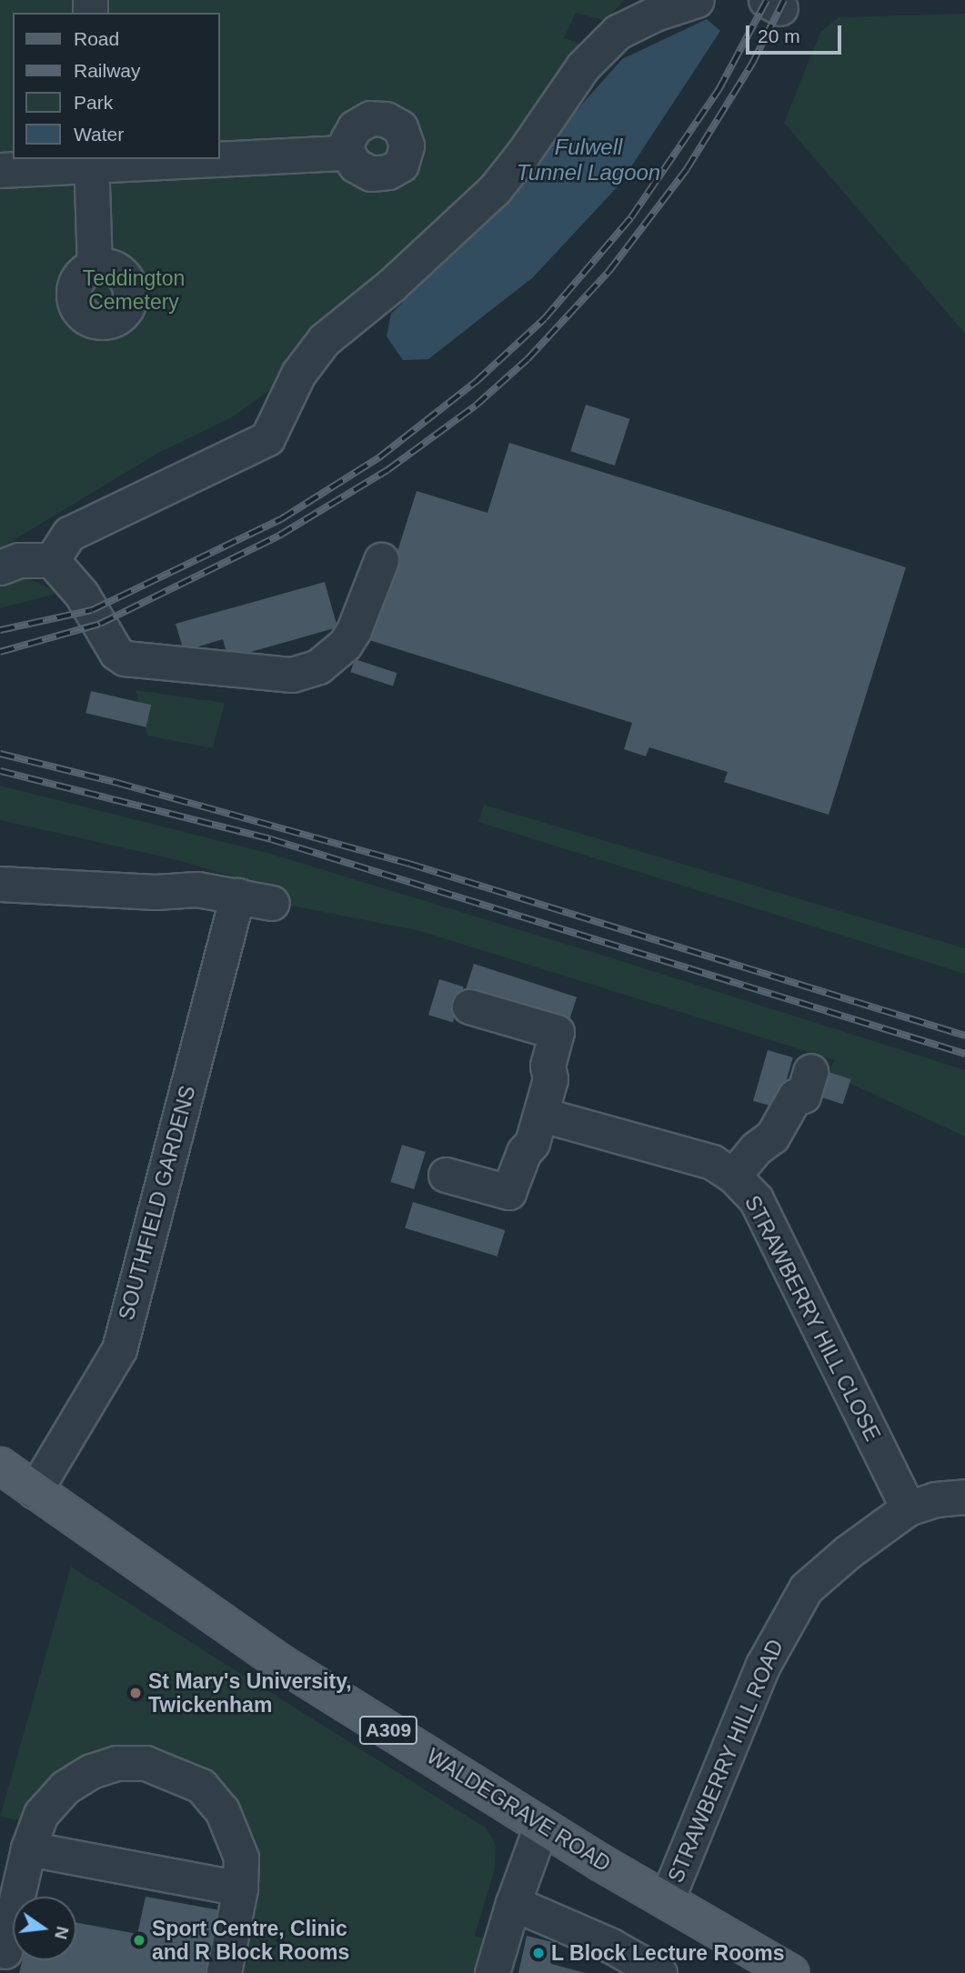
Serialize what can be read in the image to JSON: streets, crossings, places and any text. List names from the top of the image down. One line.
{"streets":{"main road":["A309","WALDEGRAVE ROAD"],"street":["SOUTHFIELD GARDENS","STRAWBERRY HILL CLOSE","STRAWBERRY HILL ROAD"]},"crossings":[["SOUTHFIELD GARDENS","WALDEGRAVE ROAD"],["STRAWBERRY HILL CLOSE","STRAWBERRY HILL ROAD"],["STRAWBERRY HILL ROAD","WALDEGRAVE ROAD"]],"water":["Fulwell Tunnel Lagoon"],"parks":["Teddington Cemetery"],"places":["St Mary's University, Twickenham","Sport Centre, Clinic and R Block Rooms","L Block Lecture Rooms"],"legend":["Road","Railway","Park","Water"],"scale_bar":"20 m","north":"right"}
